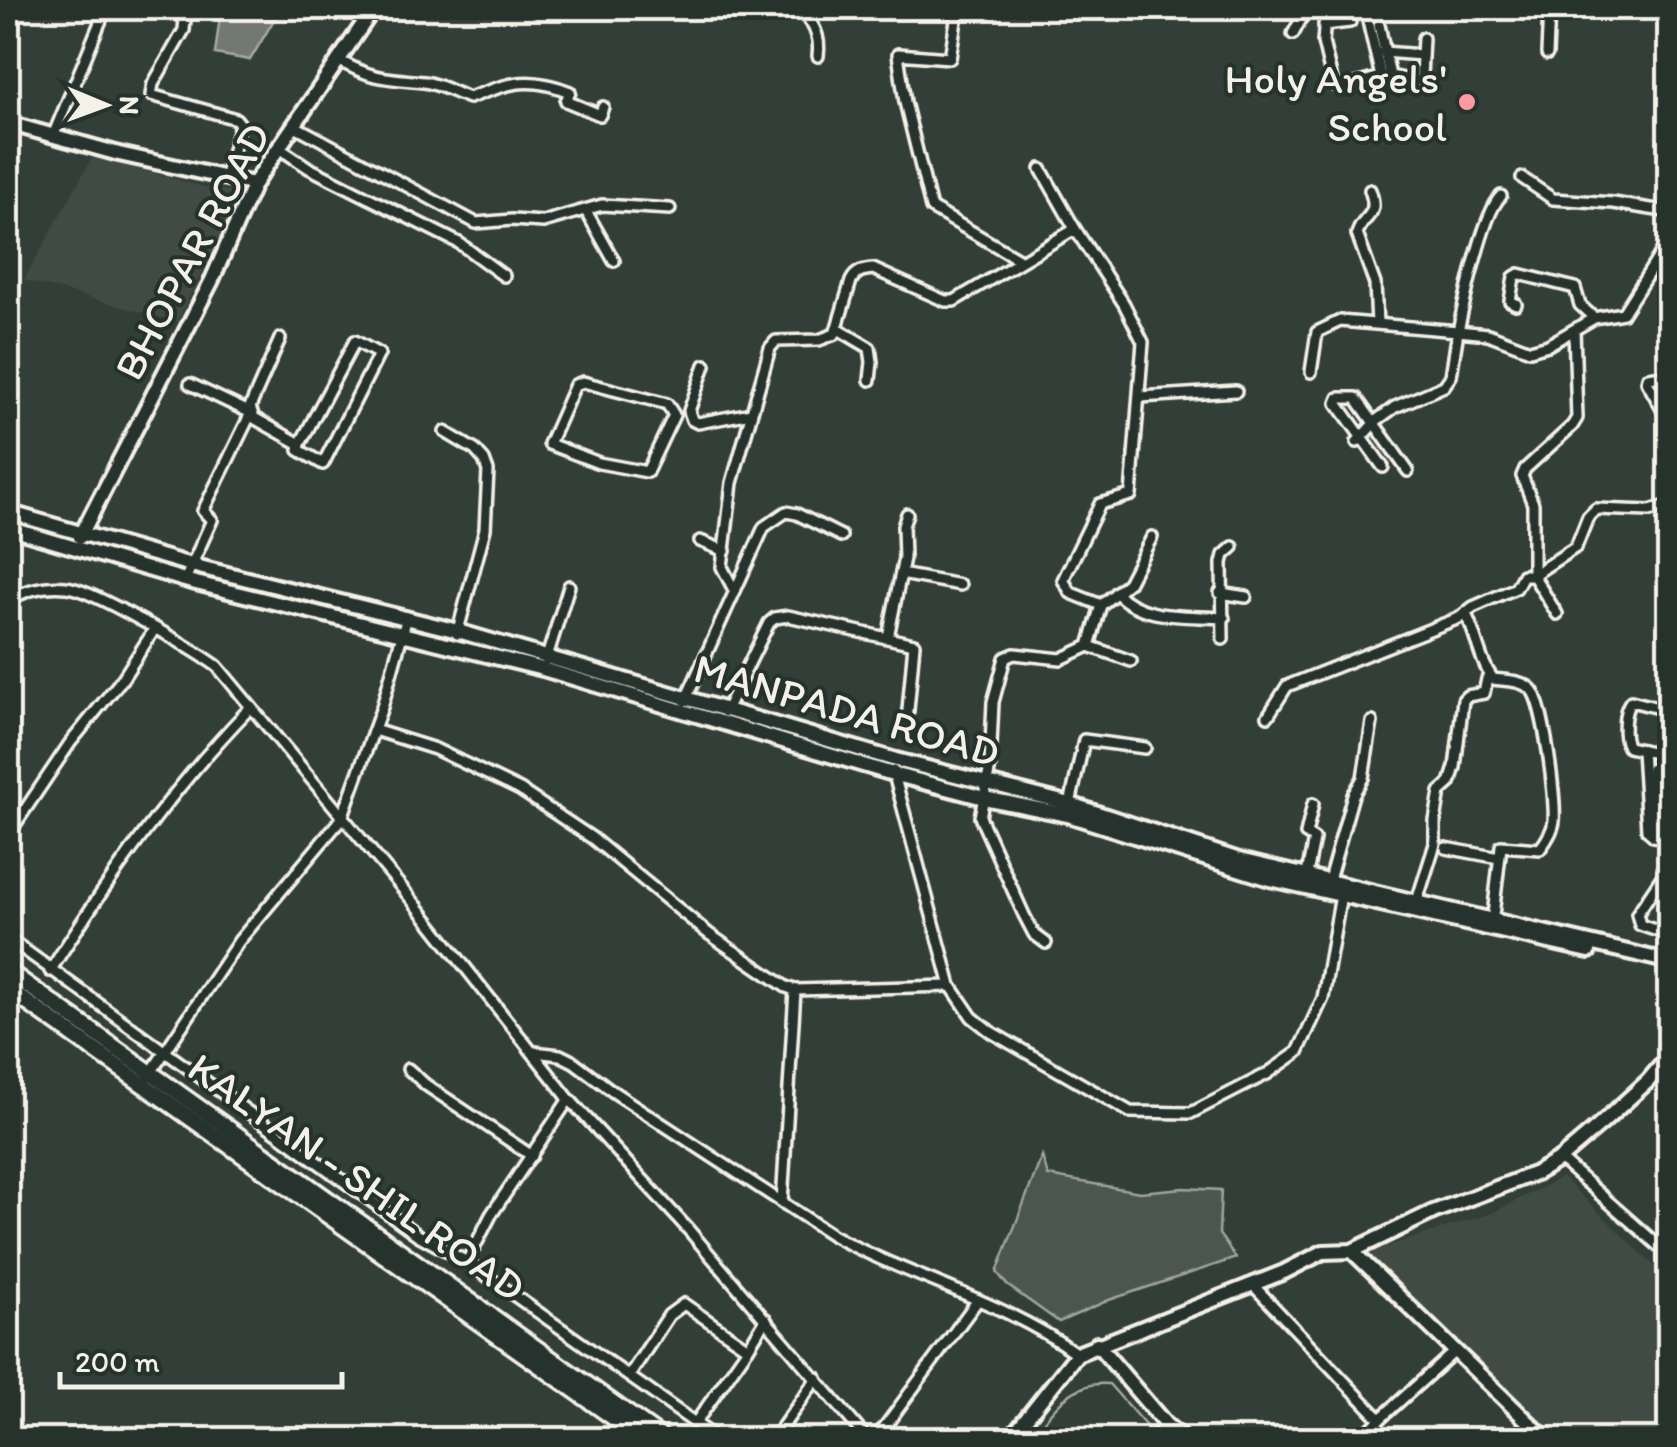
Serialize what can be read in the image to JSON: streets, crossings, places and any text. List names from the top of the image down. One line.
{"streets":{"main road":["BHOPAR ROAD","MANPADA ROAD","KALYAN - SHIL ROAD"]},"crossings":[["BHOPAR ROAD","MANPADA ROAD"]],"places":["Holy Angels' School"],"scale_bar":"200 m","north":"right"}
